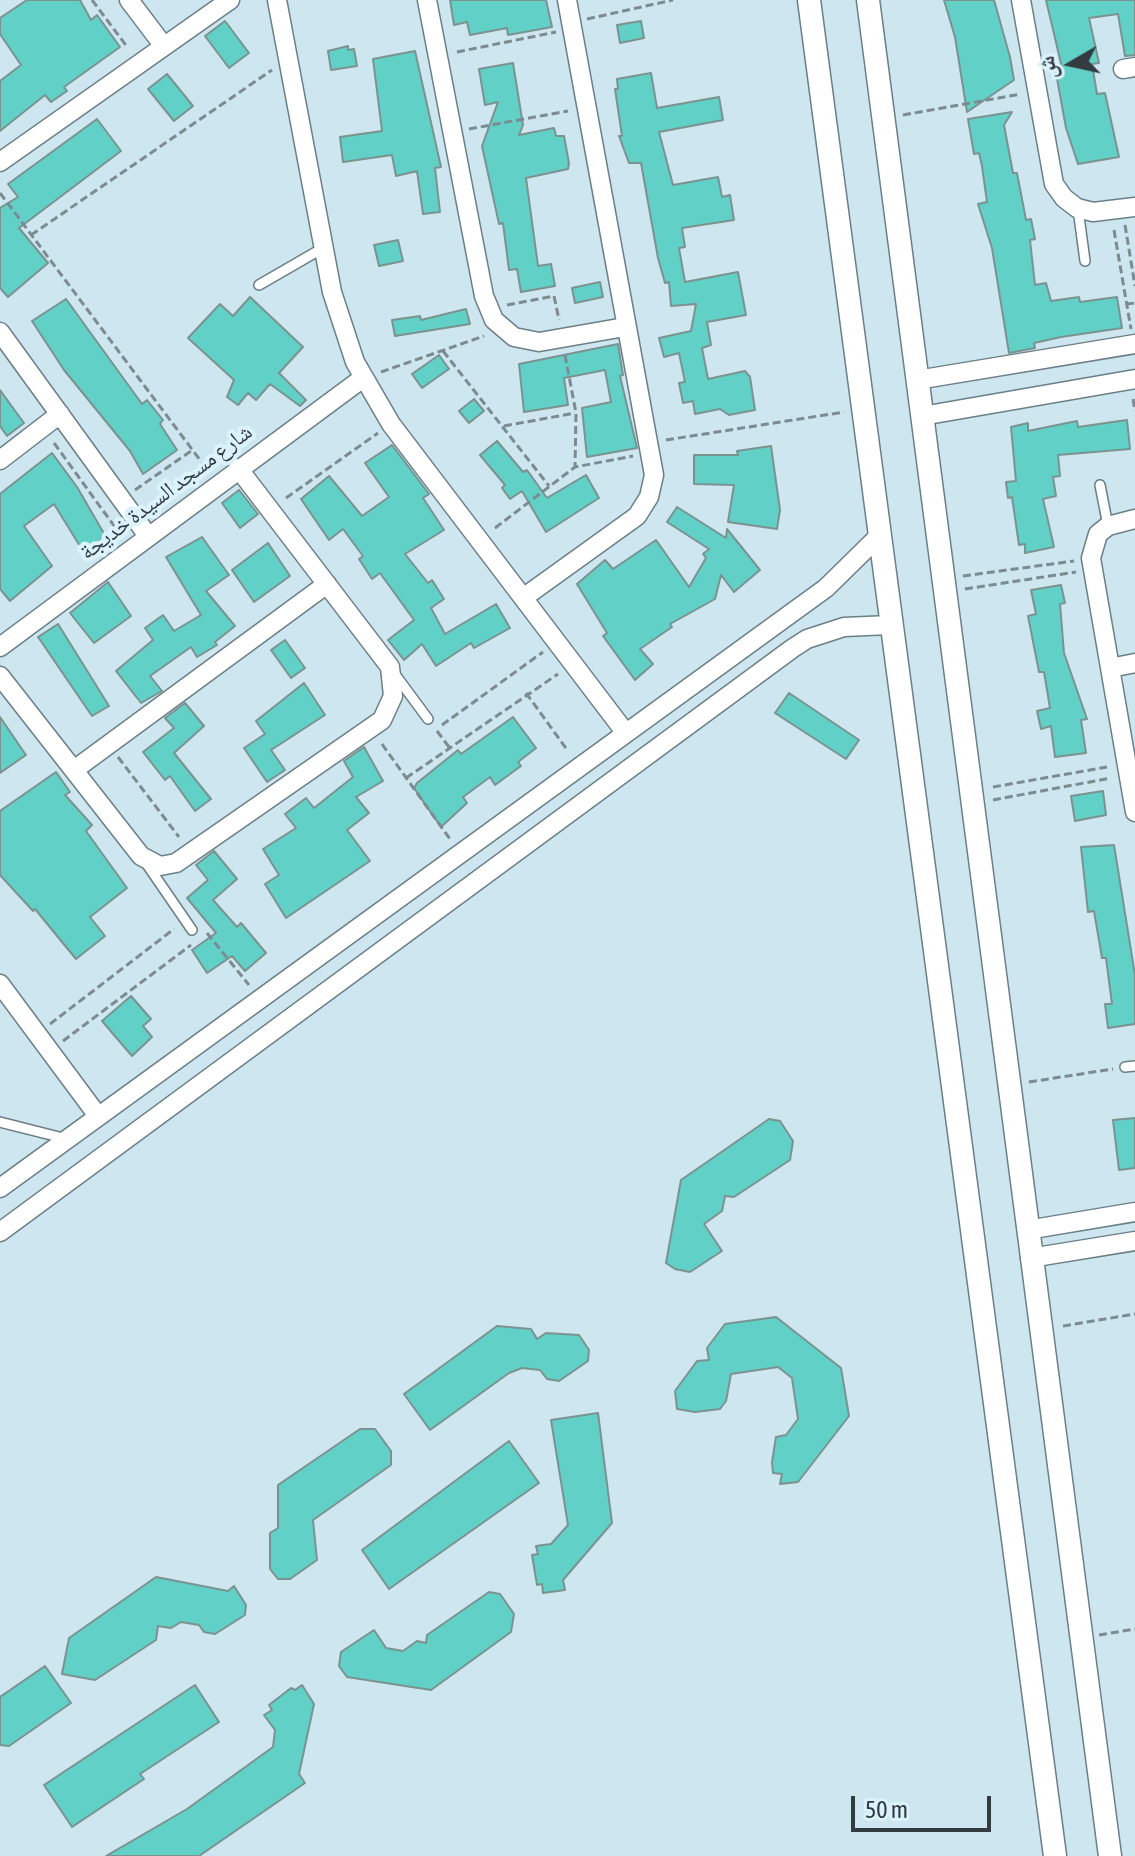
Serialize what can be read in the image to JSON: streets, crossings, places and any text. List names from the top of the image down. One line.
{"streets":{"street":["شارع مسجد السيدة خديجة"]},"scale_bar":"50 m","north":"left"}
